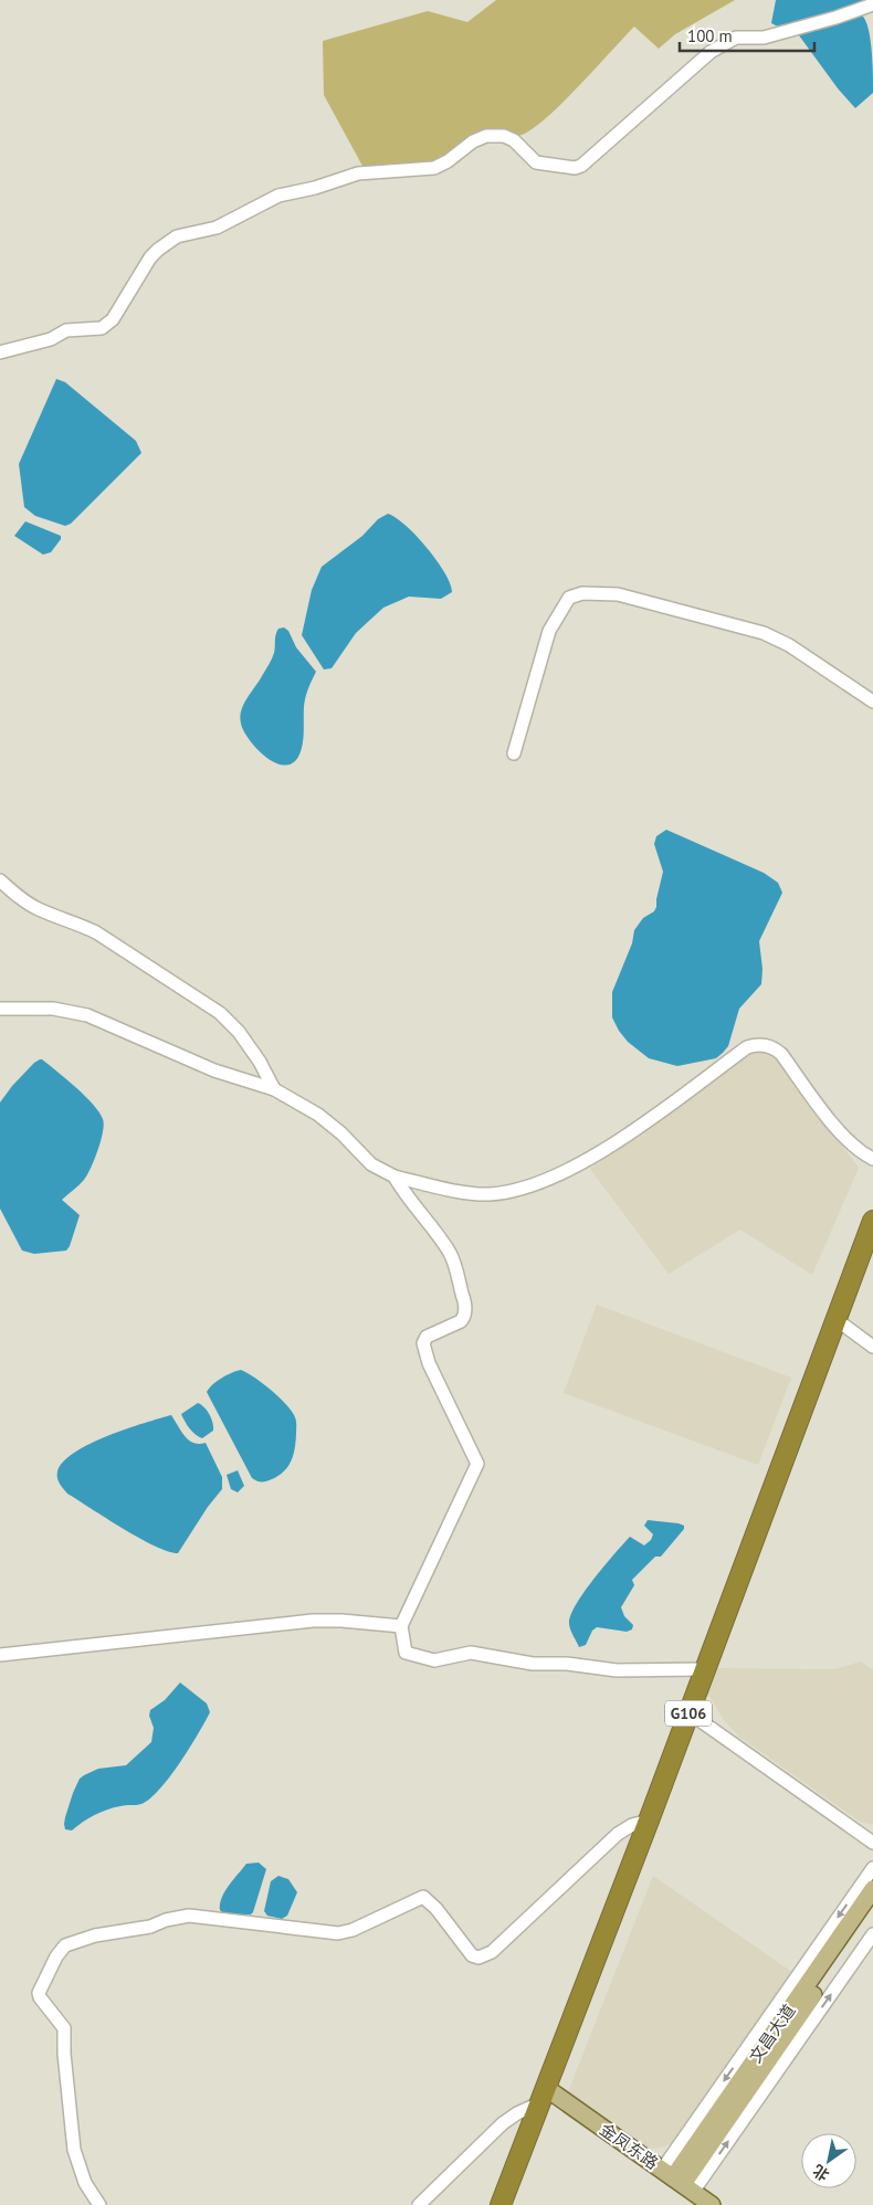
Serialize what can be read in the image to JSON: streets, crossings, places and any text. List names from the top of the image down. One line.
{"streets":{"highway":["G106"],"main road":["文昌大道","金凤东路"]},"crossings":[["G106","金凤东路"],["文昌大道","金凤东路"]],"scale_bar":"100 m","north":"bottom left"}
